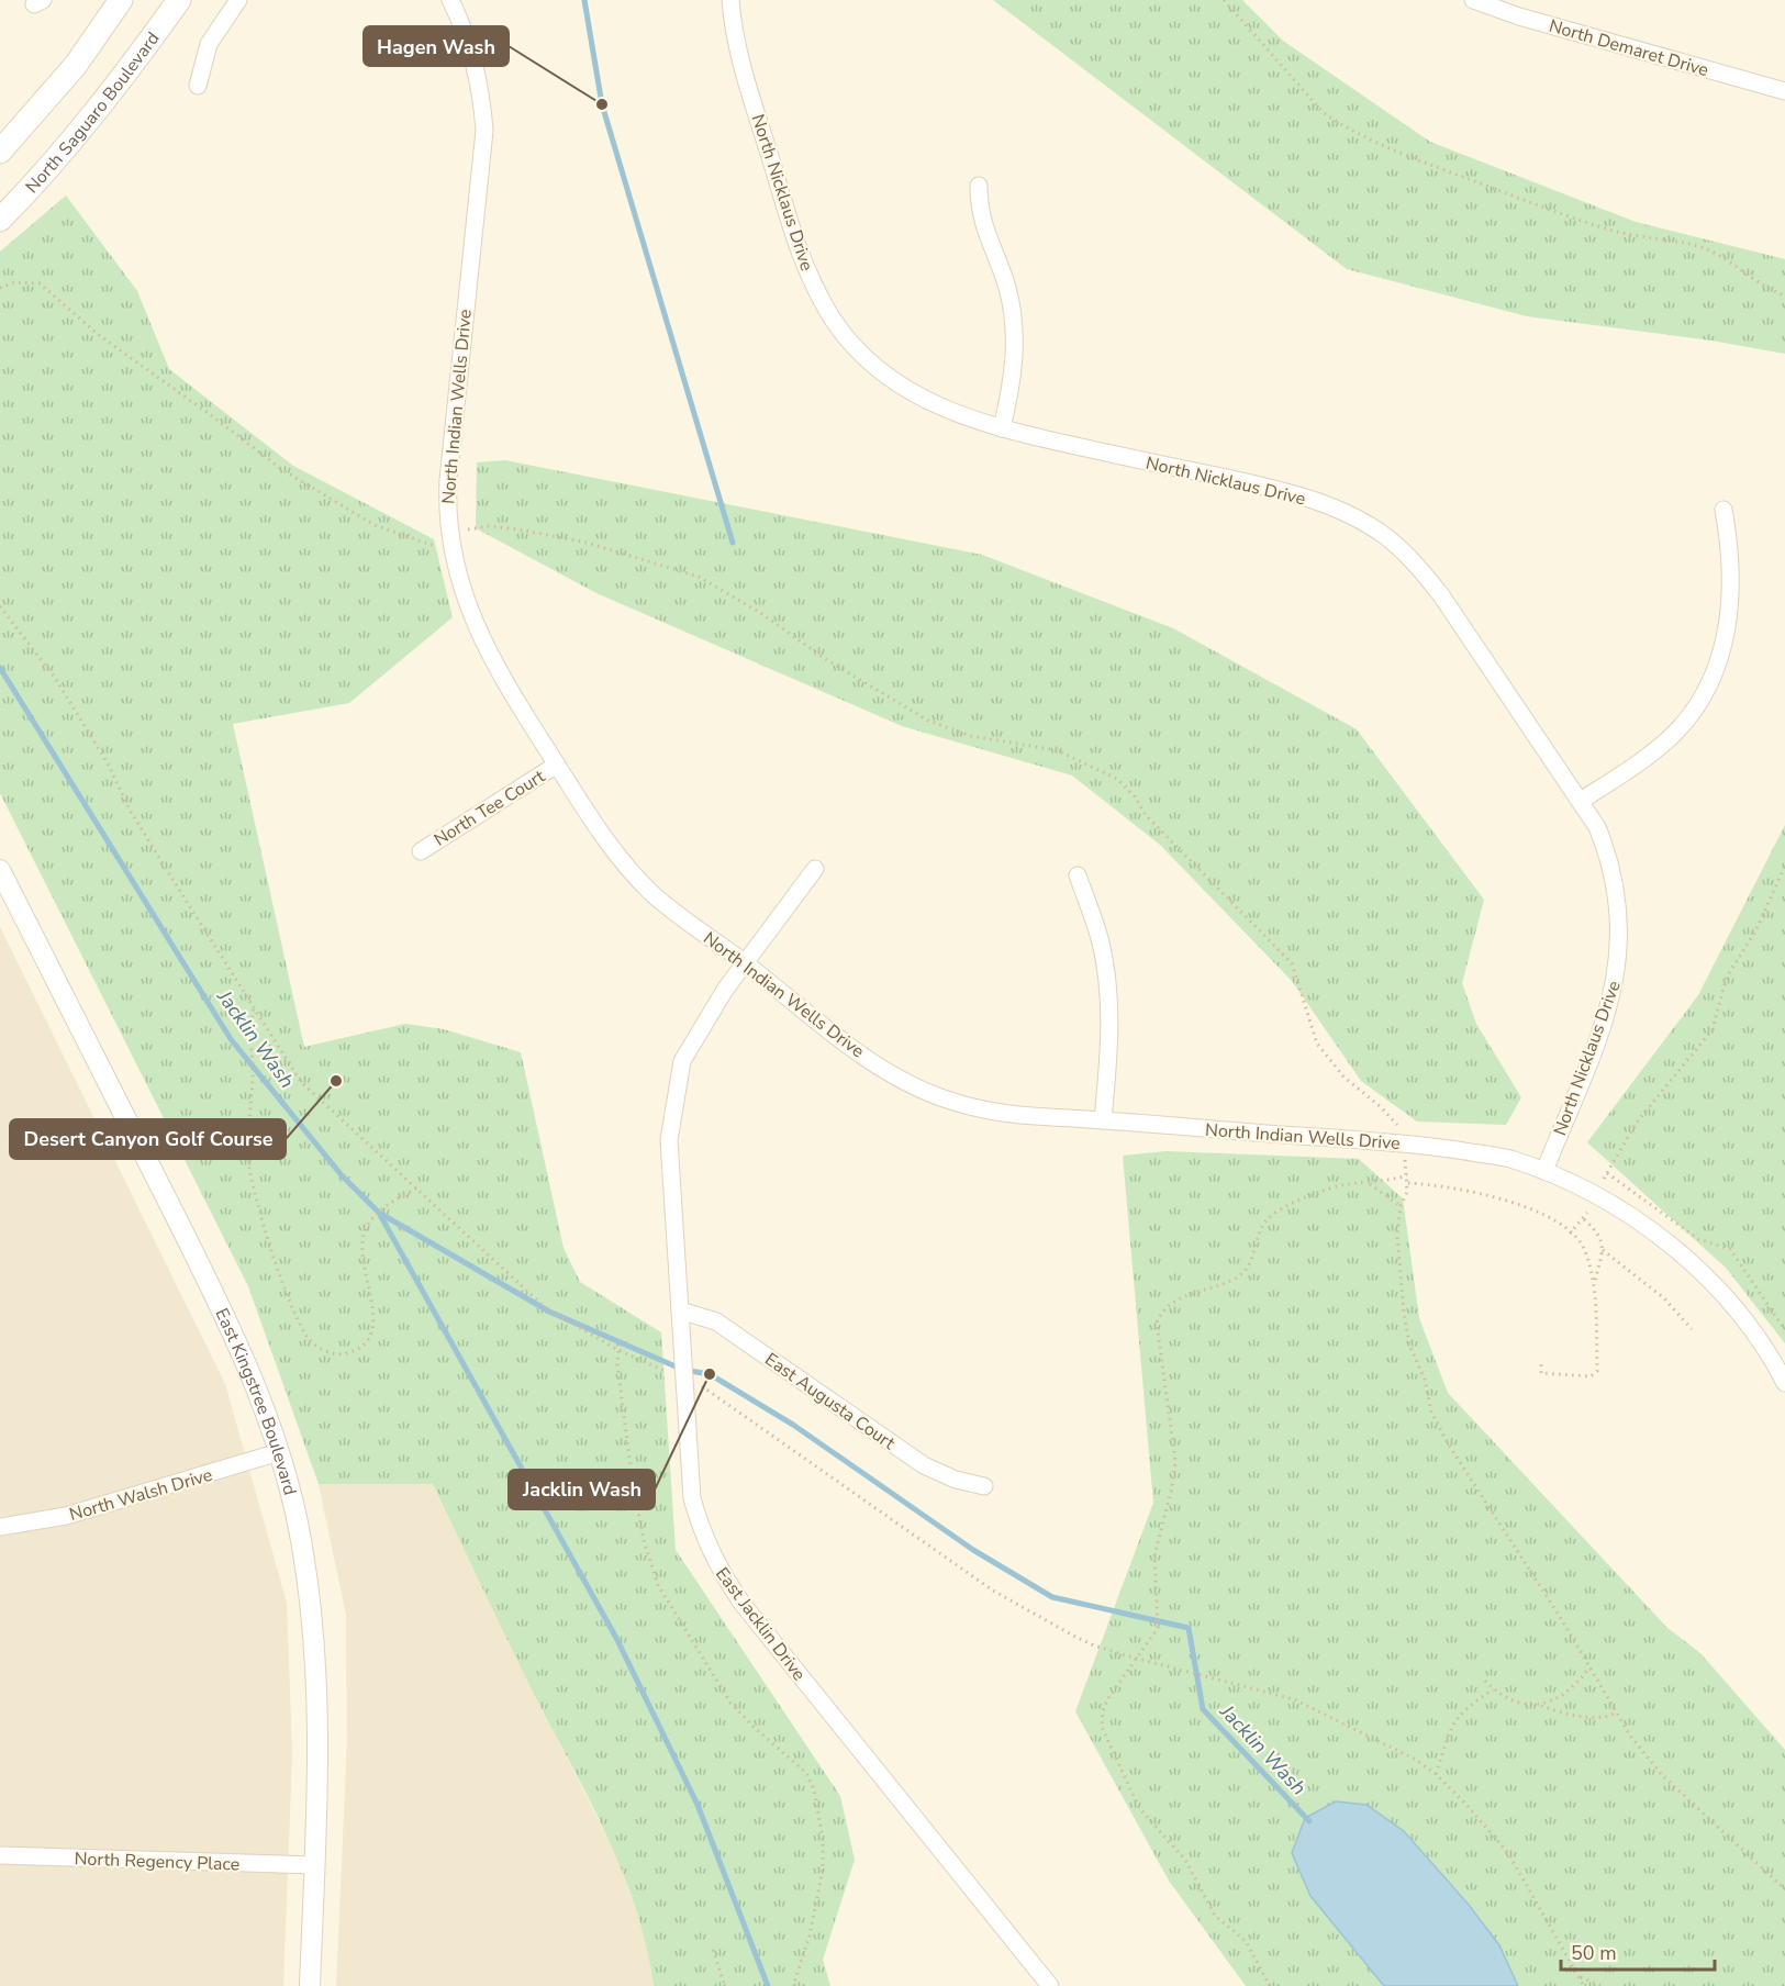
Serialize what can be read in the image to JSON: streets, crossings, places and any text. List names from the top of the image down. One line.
{"streets":{"main road":["North Saguaro Boulevard"],"street":["North Demaret Drive","North Nicklaus Drive","North Indian Wells Drive","North Tee Court","East Augusta Court","East Kingstree Boulevard","North Walsh Drive","East Jacklin Drive","North Regency Place"]},"crossings":[["North Nicklaus Drive","North Indian Wells Drive"],["North Indian Wells Drive","North Tee Court"],["North Indian Wells Drive","East Jacklin Drive"],["East Augusta Court","East Jacklin Drive"],["East Kingstree Boulevard","North Walsh Drive"],["East Kingstree Boulevard","North Regency Place"]],"water":["Jacklin Wash"],"places":["Hagen Wash","Desert Canyon Golf Course","Jacklin Wash"],"scale_bar":"50 m"}
